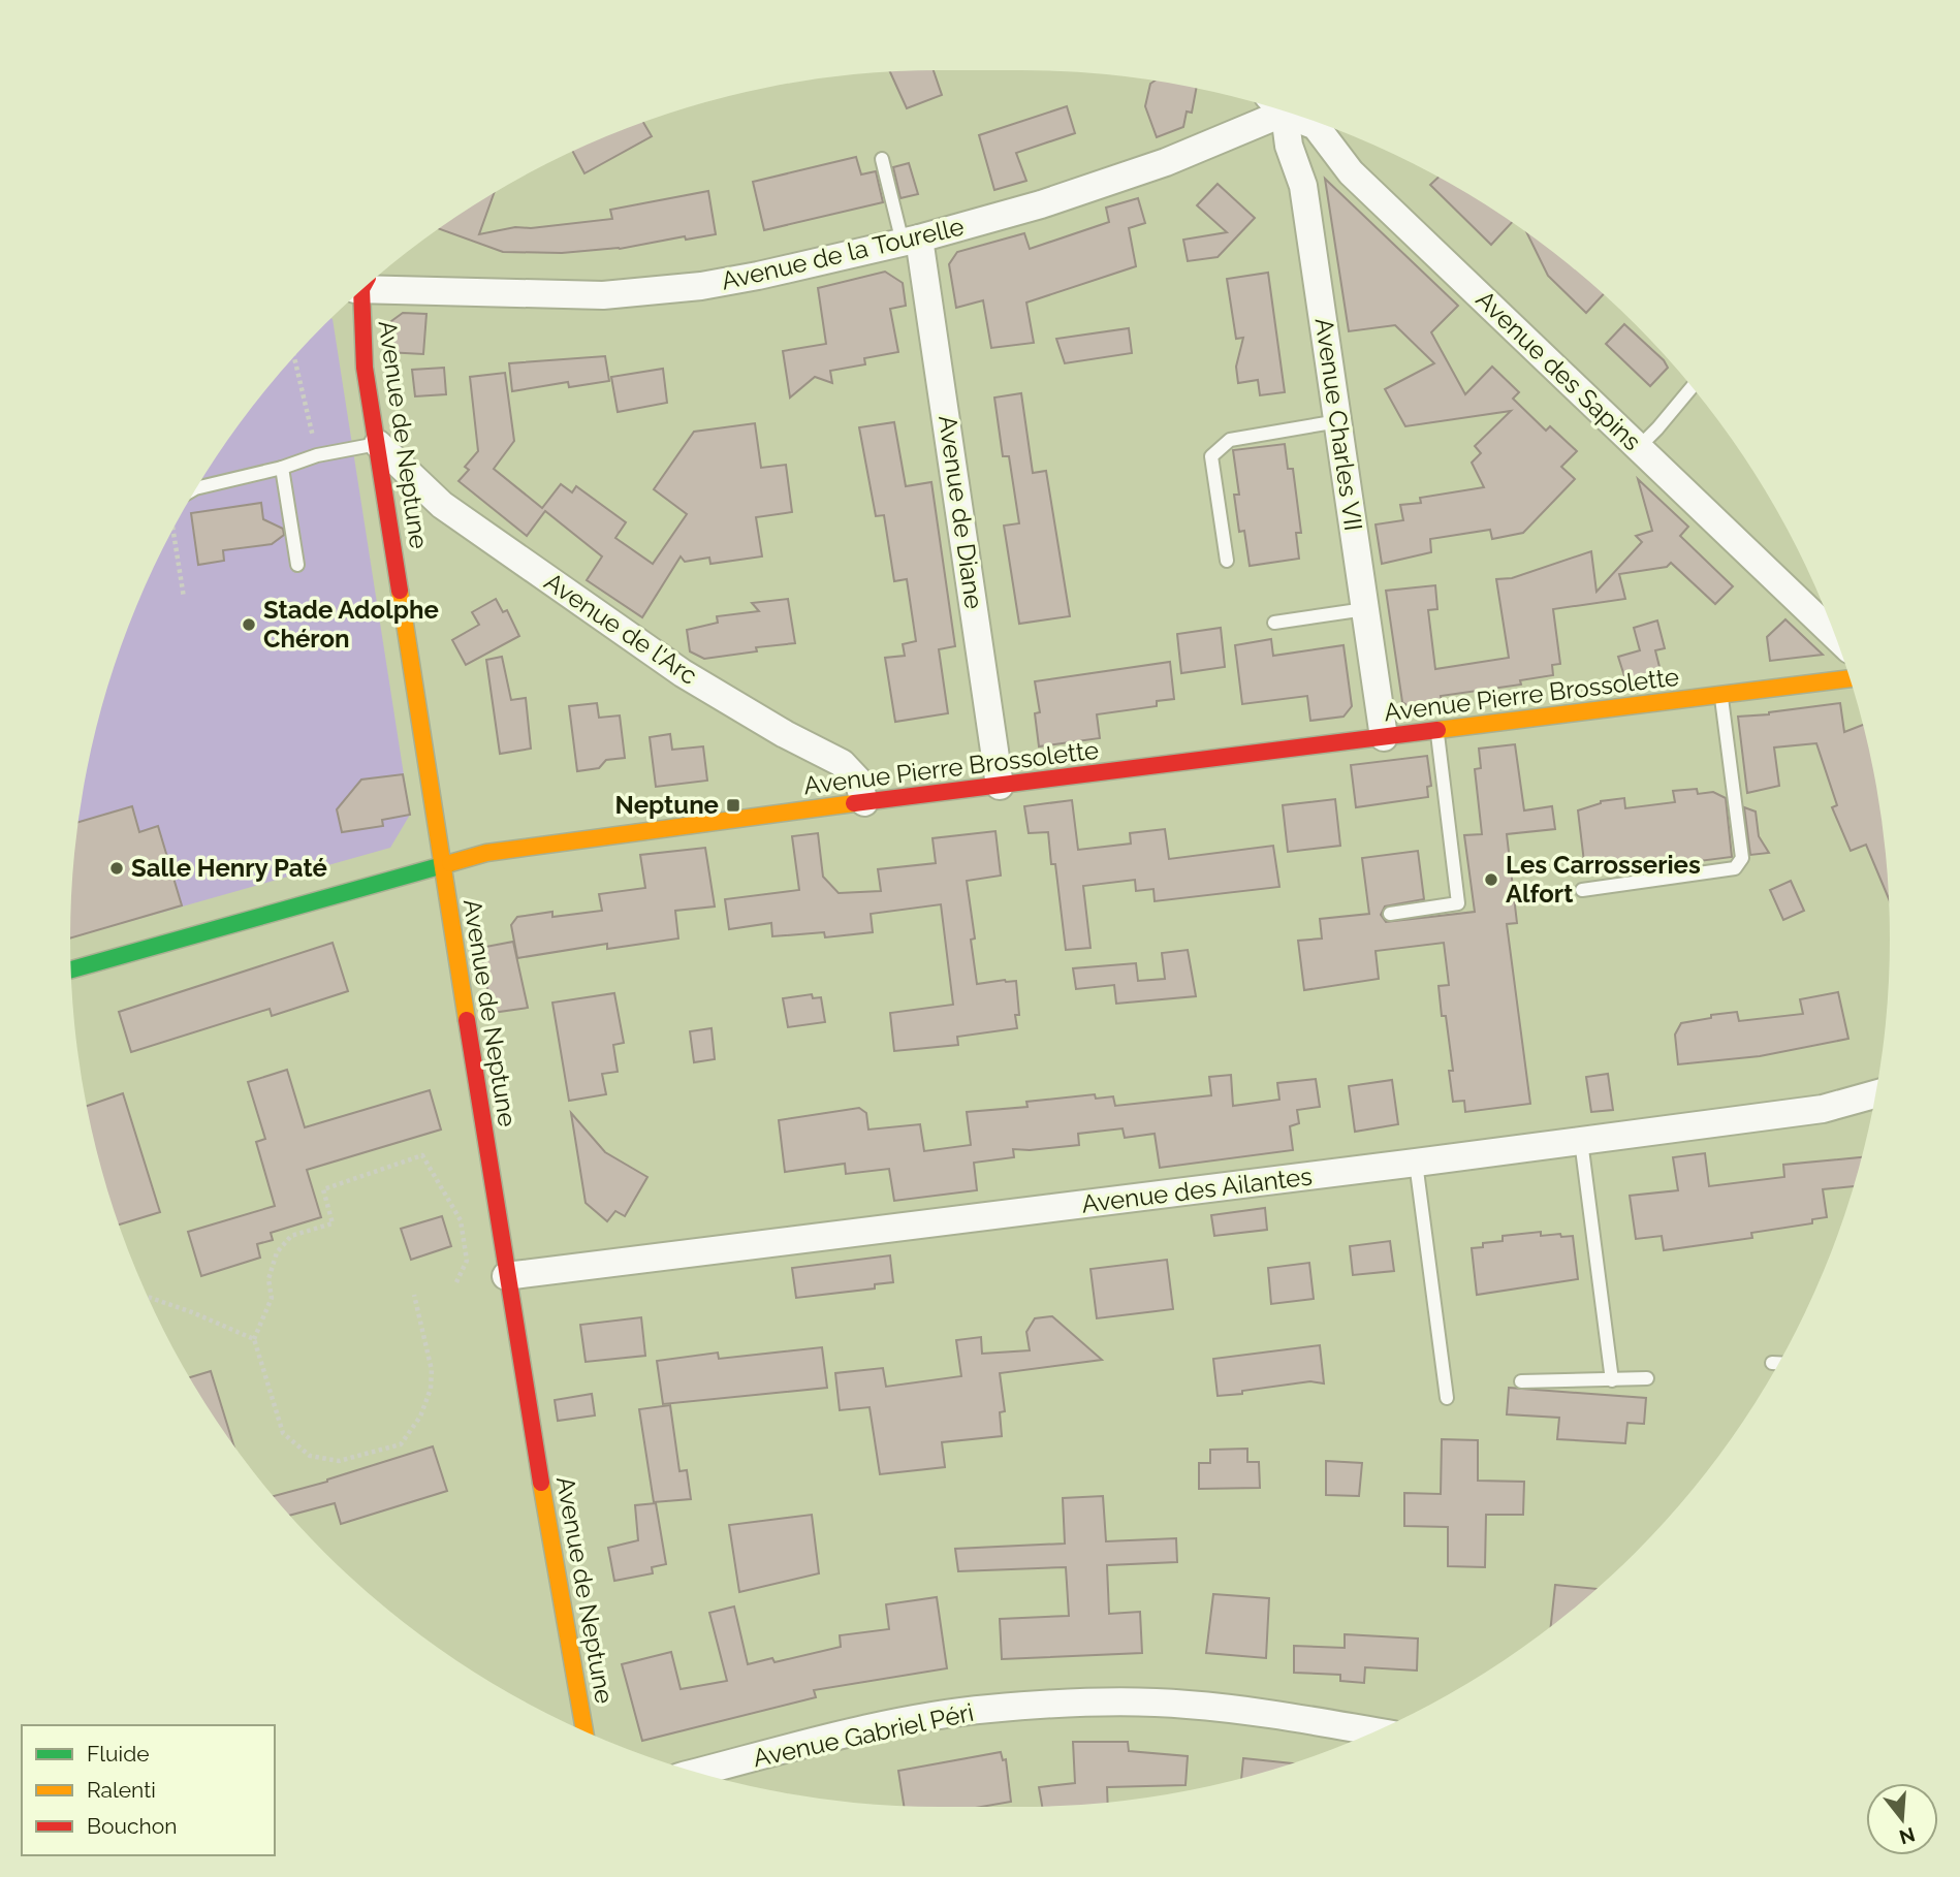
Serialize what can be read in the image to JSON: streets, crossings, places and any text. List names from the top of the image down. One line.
{"streets":{"street":["Avenue de la Tourelle","Avenue des Sapins","Avenue Charles VII","Avenue de Neptune","Avenue de Diane","Avenue de l'Arc","Avenue Pierre Brossolette","Avenue des Ailantes","Avenue Gabriel Péri"]},"crossings":[["Avenue de la Tourelle","Avenue de Diane"],["Avenue Charles VII","Avenue Pierre Brossolette"],["Avenue de Neptune","Avenue de l'Arc"],["Avenue de Neptune","Avenue Pierre Brossolette"],["Avenue de Neptune","Avenue des Ailantes"],["Avenue de Diane","Avenue Pierre Brossolette"],["Avenue de l'Arc","Avenue Pierre Brossolette"]],"places":{"other":["Stade Adolphe Chéron","Salle Henry Paté","Les Carrosseries Alfort"],"transit":["Neptune"]},"legend":["Fluide","Ralenti","Bouchon"],"north":"bottom"}
